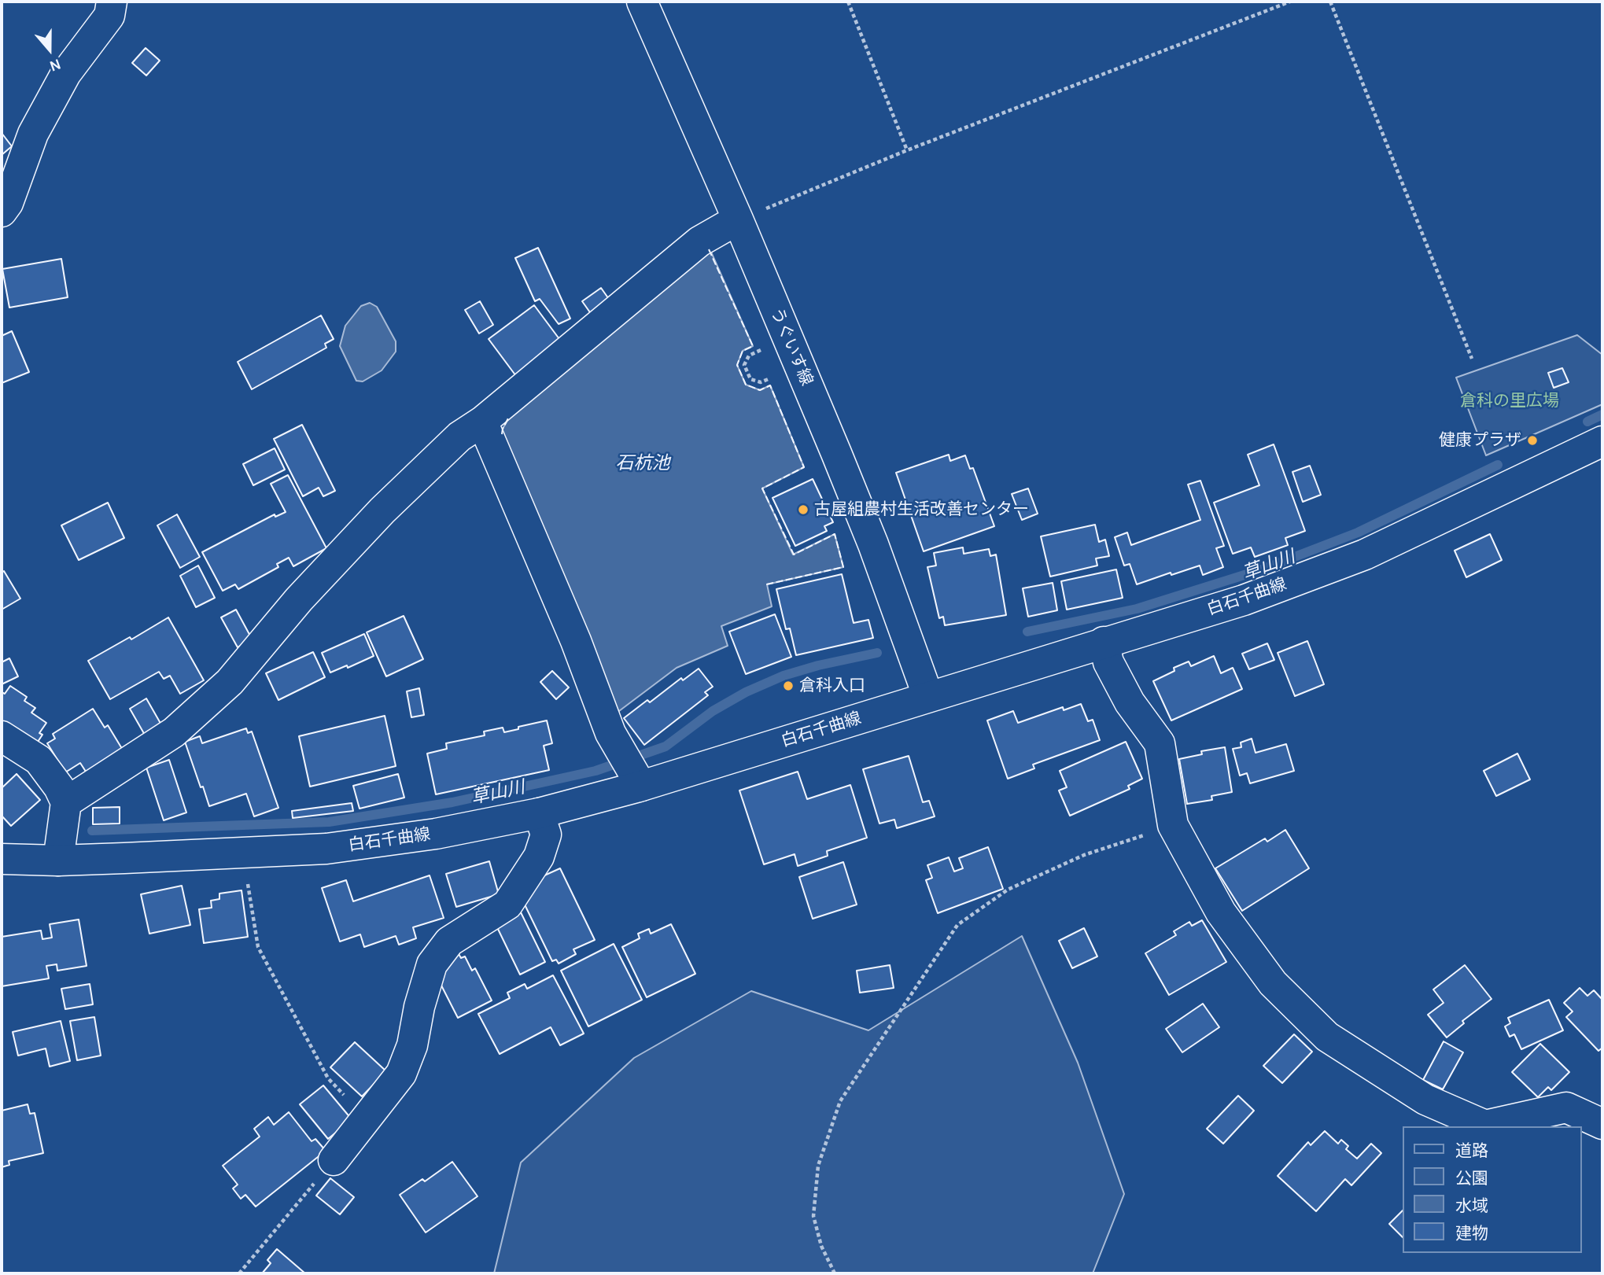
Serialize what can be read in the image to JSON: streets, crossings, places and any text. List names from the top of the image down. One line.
{"streets":{"street":["うぐいす線","白石千曲線"]},"crossings":[["うぐいす線","白石千曲線"]],"water":["石杭池","草山川"],"parks":["倉科の里広場"],"places":["健康プラザ","古屋組農村生活改善センター","倉科入口"],"legend":["道路","公園","水域","建物"],"north":"bottom"}
